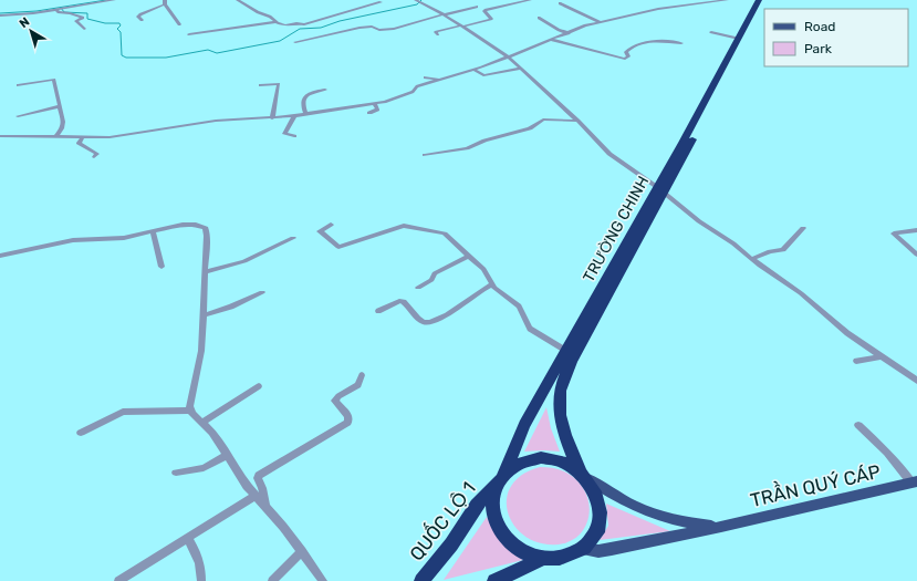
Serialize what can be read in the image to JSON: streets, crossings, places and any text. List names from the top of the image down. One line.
{"streets":{"highway":["TRƯỜNG CHINH","QUỐC LỘ 1"],"main road":["TRẦN QUÝ CÁP"]},"crossings":[["TRƯỜNG CHINH","TRẦN QUÝ CÁP"],["TRƯỜNG CHINH","QUỐC LỘ 1"],["TRẦN QUÝ CÁP","QUỐC LỘ 1"]],"legend":["Road","Park"],"north":"top left"}
